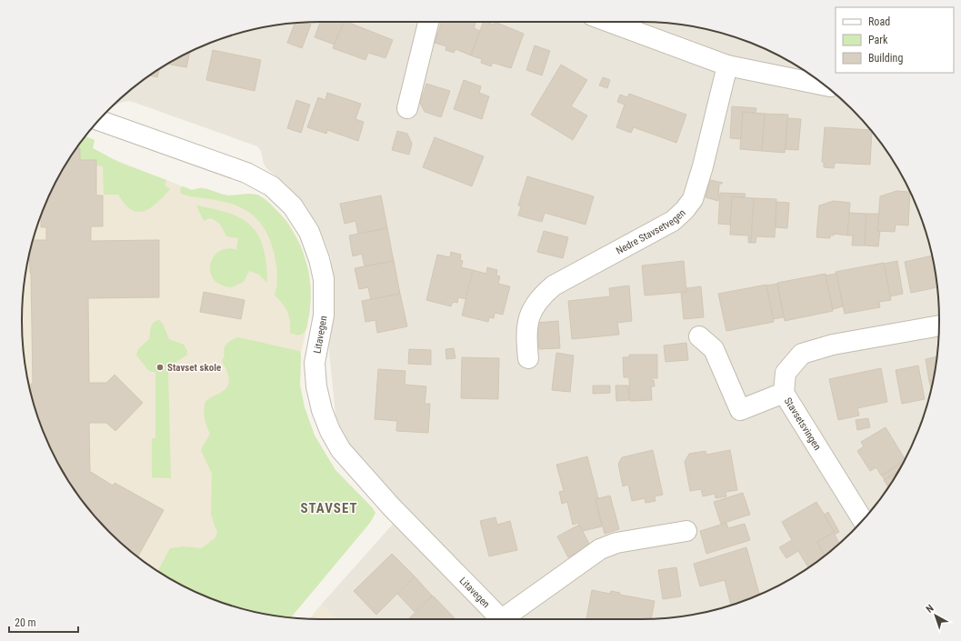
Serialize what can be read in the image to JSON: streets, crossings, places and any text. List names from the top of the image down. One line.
{"streets":{"street":["Nedre Stavsetvegen","Litavegen","Stavsetsvingen"]},"districts":["STAVSET"],"places":["Stavset skole"],"legend":["Road","Park","Building"],"scale_bar":"20 m","north":"top left"}
